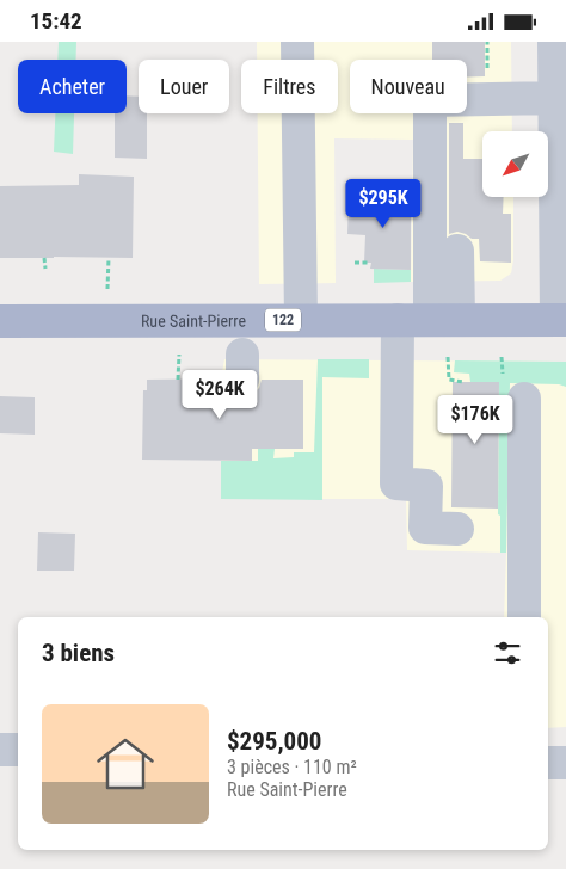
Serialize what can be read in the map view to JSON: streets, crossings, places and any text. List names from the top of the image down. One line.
{"streets":{"main road":["Rue Saint-Pierre","122"]},"north":"bottom left","page":{"status":"15:42","chip":["Acheter","Louer","Filtres","Nouveau"],"price":["$295K","$264K","$176K"],"heading":"3 biens","list":[{"name":"$295,000","note":"3 pièces · 110 m² · Rue Saint-Pierre"}]}}
